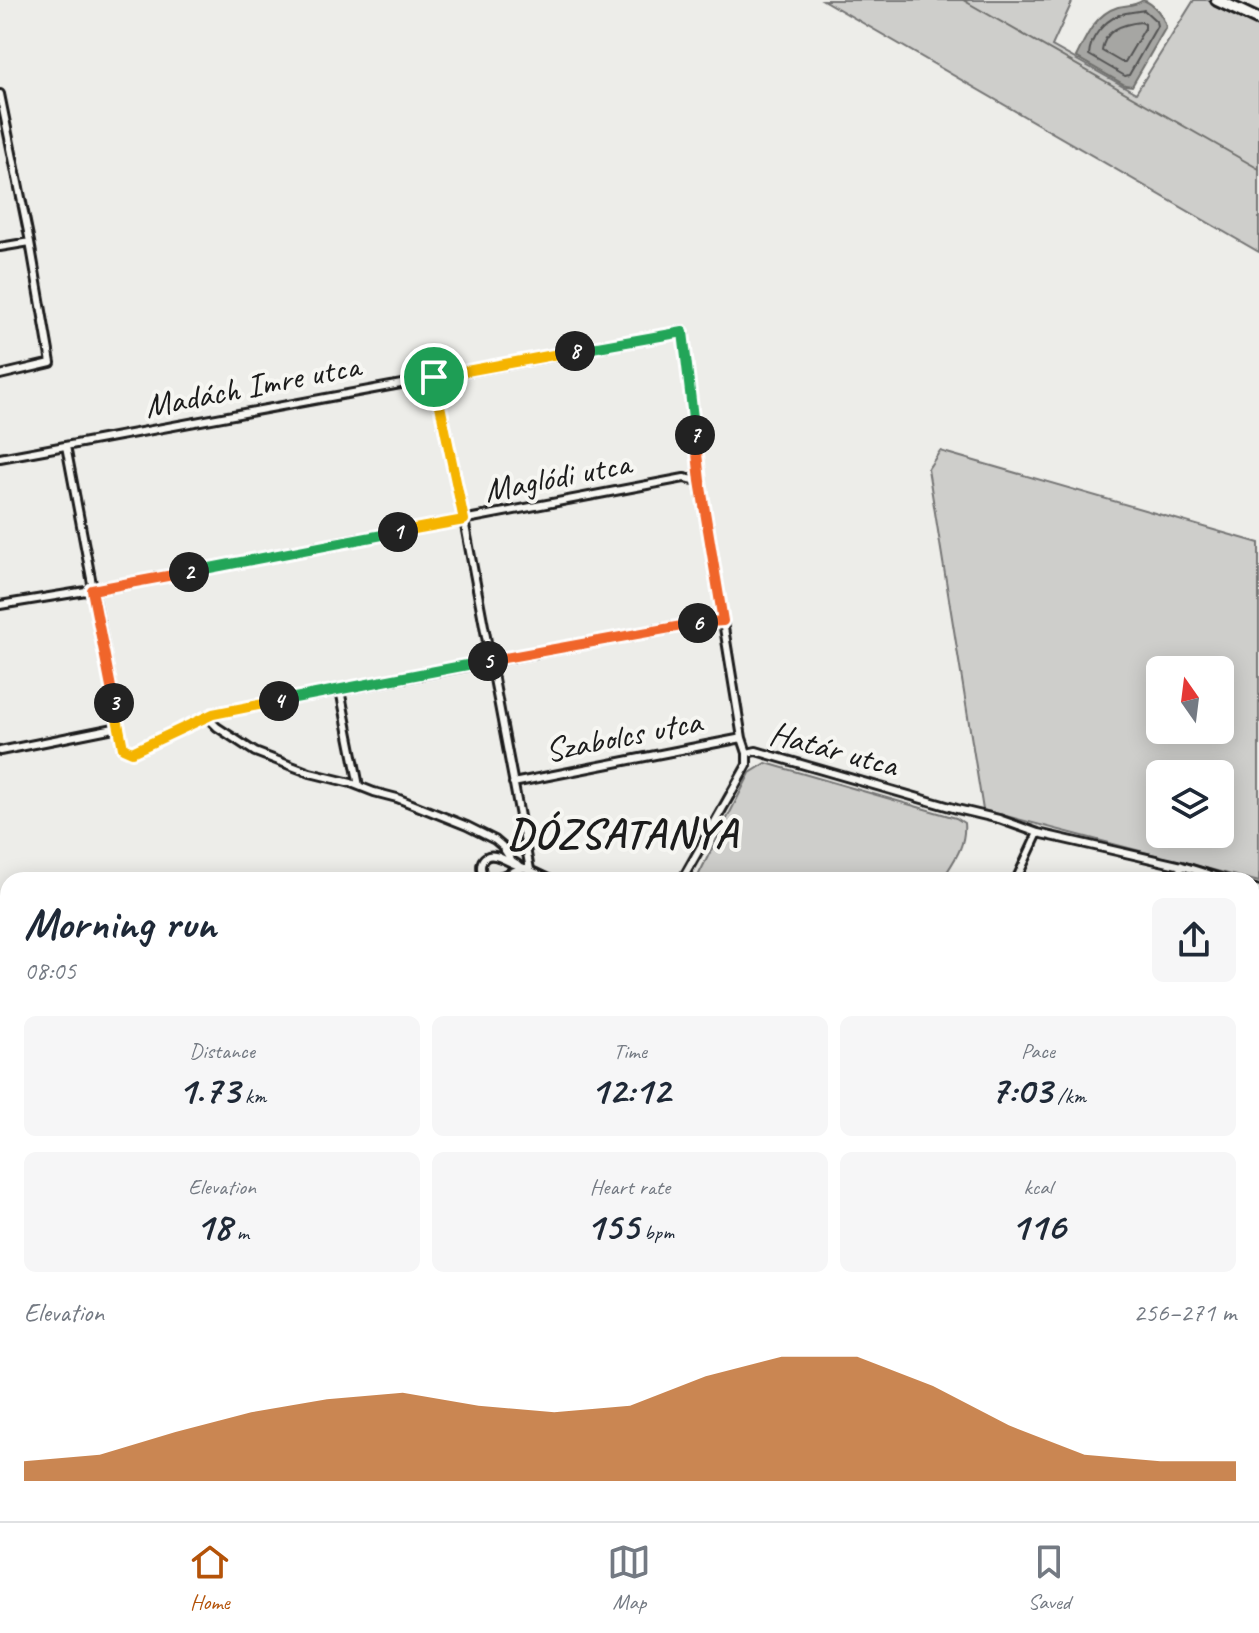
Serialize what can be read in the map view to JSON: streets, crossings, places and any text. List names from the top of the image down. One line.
{"streets":{"street":["Madách Imre utca","Maglódi utca","Szabolcs utca","Határ utca"]},"crossings":[["Madách Imre utca","Határ utca"],["Maglódi utca","Határ utca"],["Szabolcs utca","Határ utca"]],"districts":["DÓZSATANYA"],"north":"top","page":{"pins":["8","7","1","2","6","5","4","3"],"heading":["Morning run","08:05"],"stats":[["Distance","1.73 km"],["Time","12:12"],["Pace","7:03 /km"],["Elevation","18 m"],["Heart rate","155 bpm"],["kcal","116"]],"chart":["Elevation","256–271 m"],"tabs":["Home","Map","Saved"]}}
